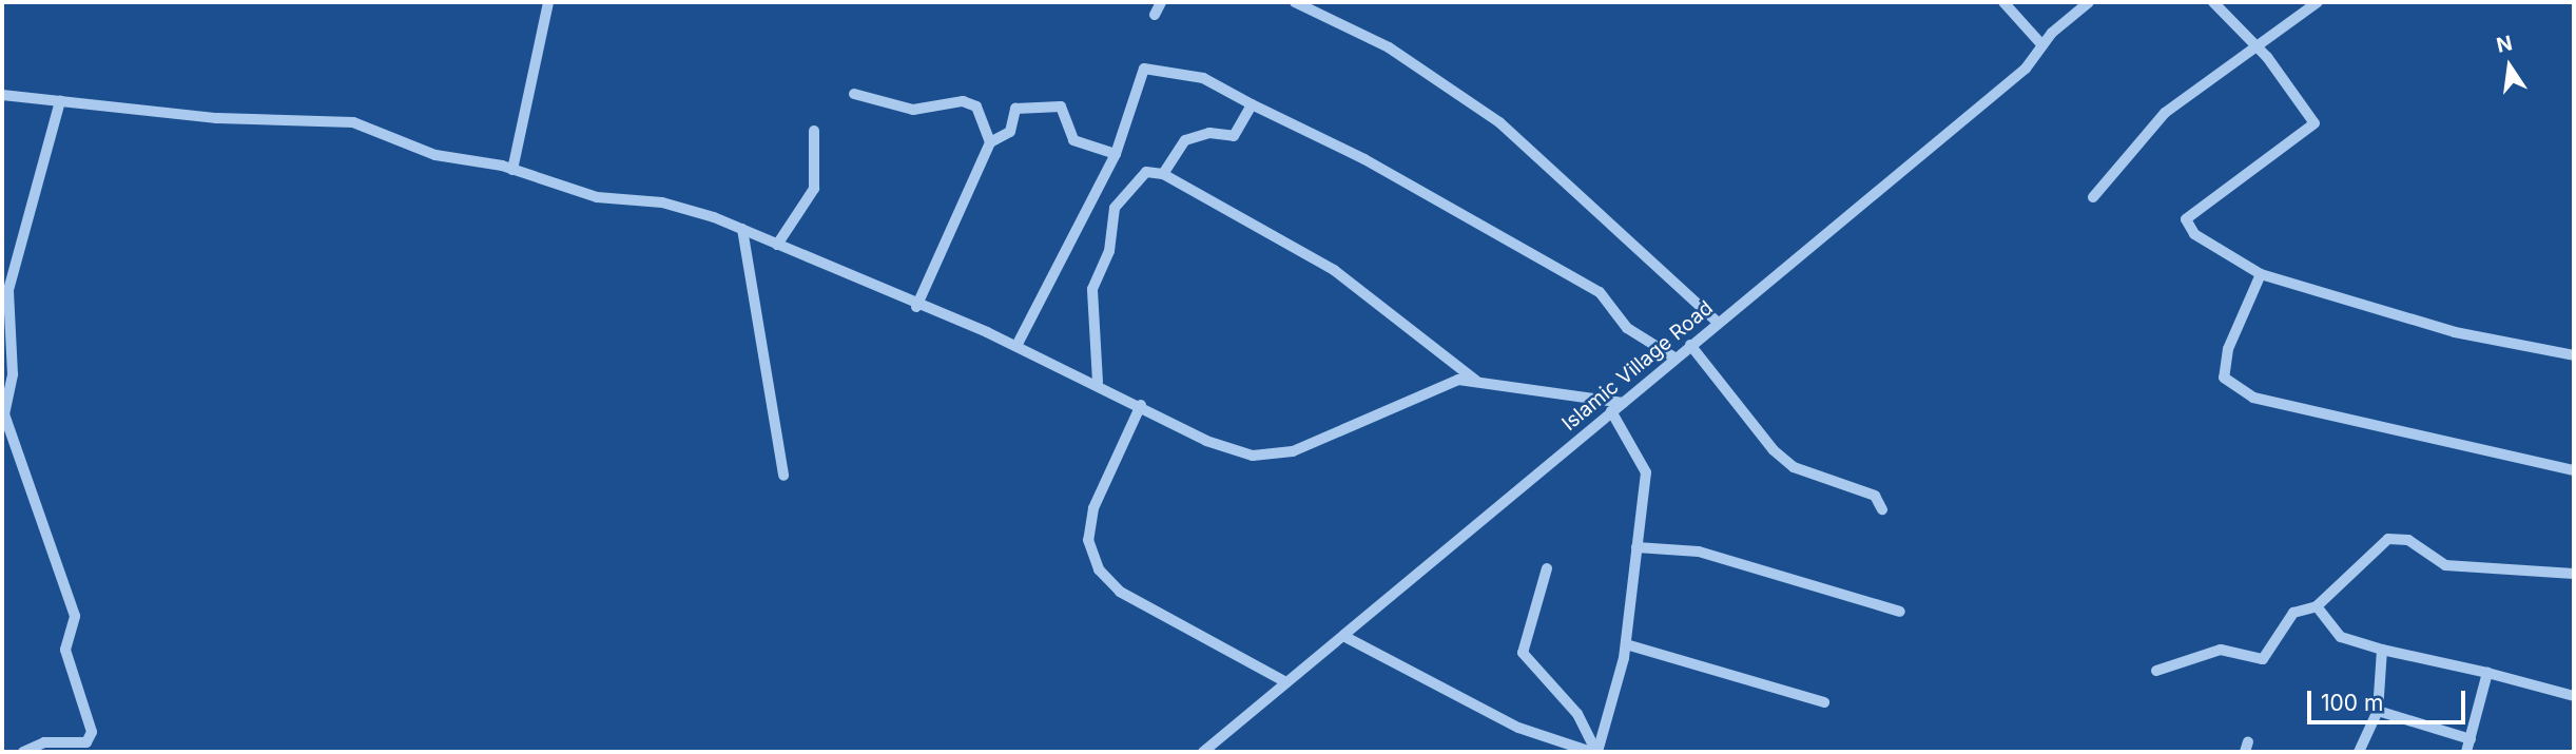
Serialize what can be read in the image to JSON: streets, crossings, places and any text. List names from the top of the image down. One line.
{"streets":{"street":["Islamic Village Road"]},"scale_bar":"100 m","north":"top"}
